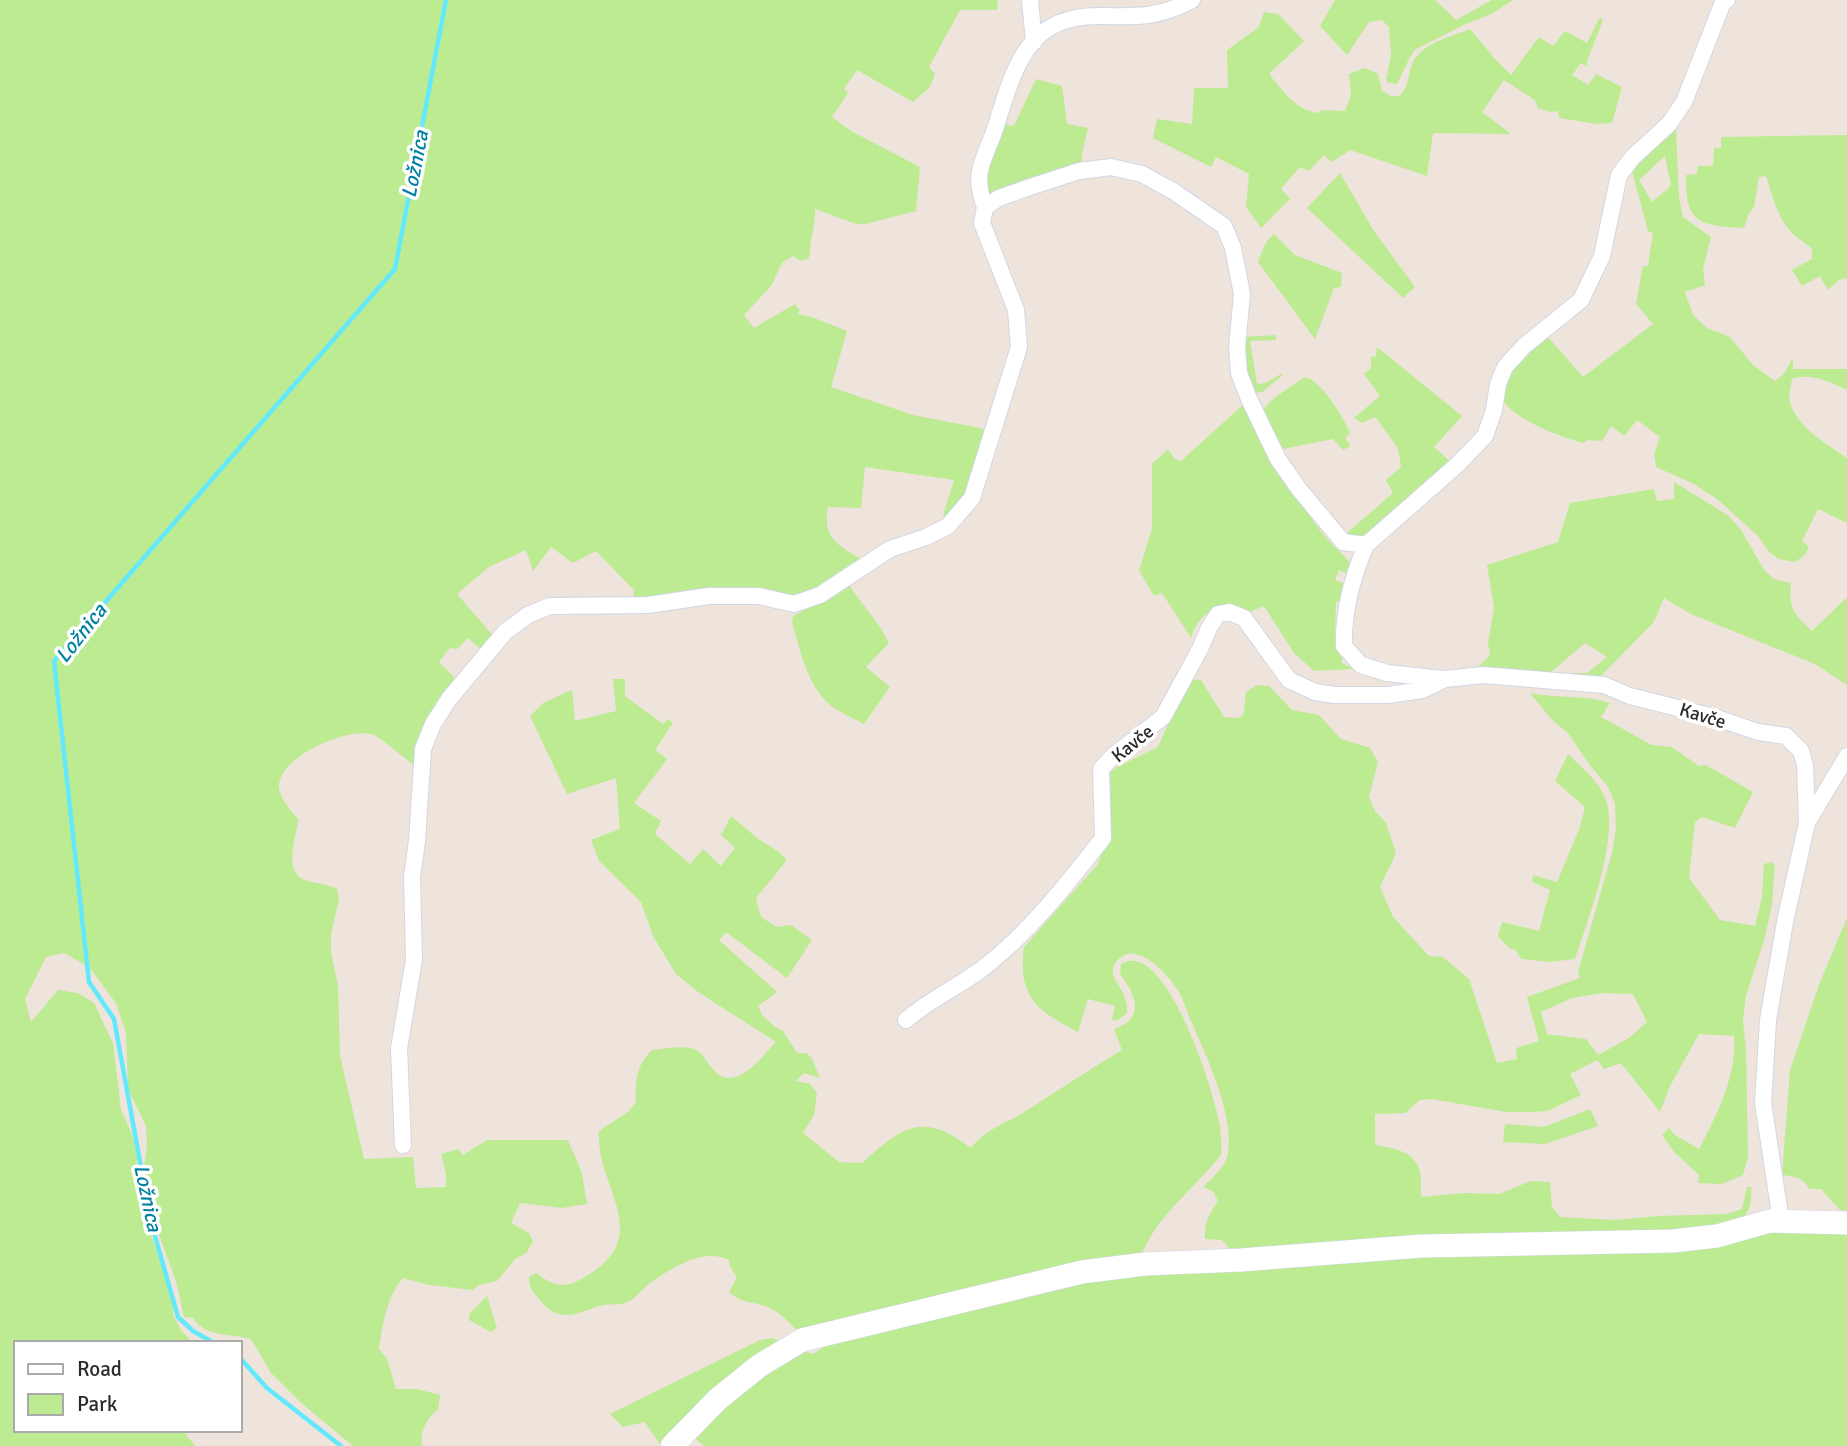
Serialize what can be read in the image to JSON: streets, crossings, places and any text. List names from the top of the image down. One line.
{"streets":{"street":["Kavče"]},"water":["Ložnica"],"legend":["Road","Park"]}
